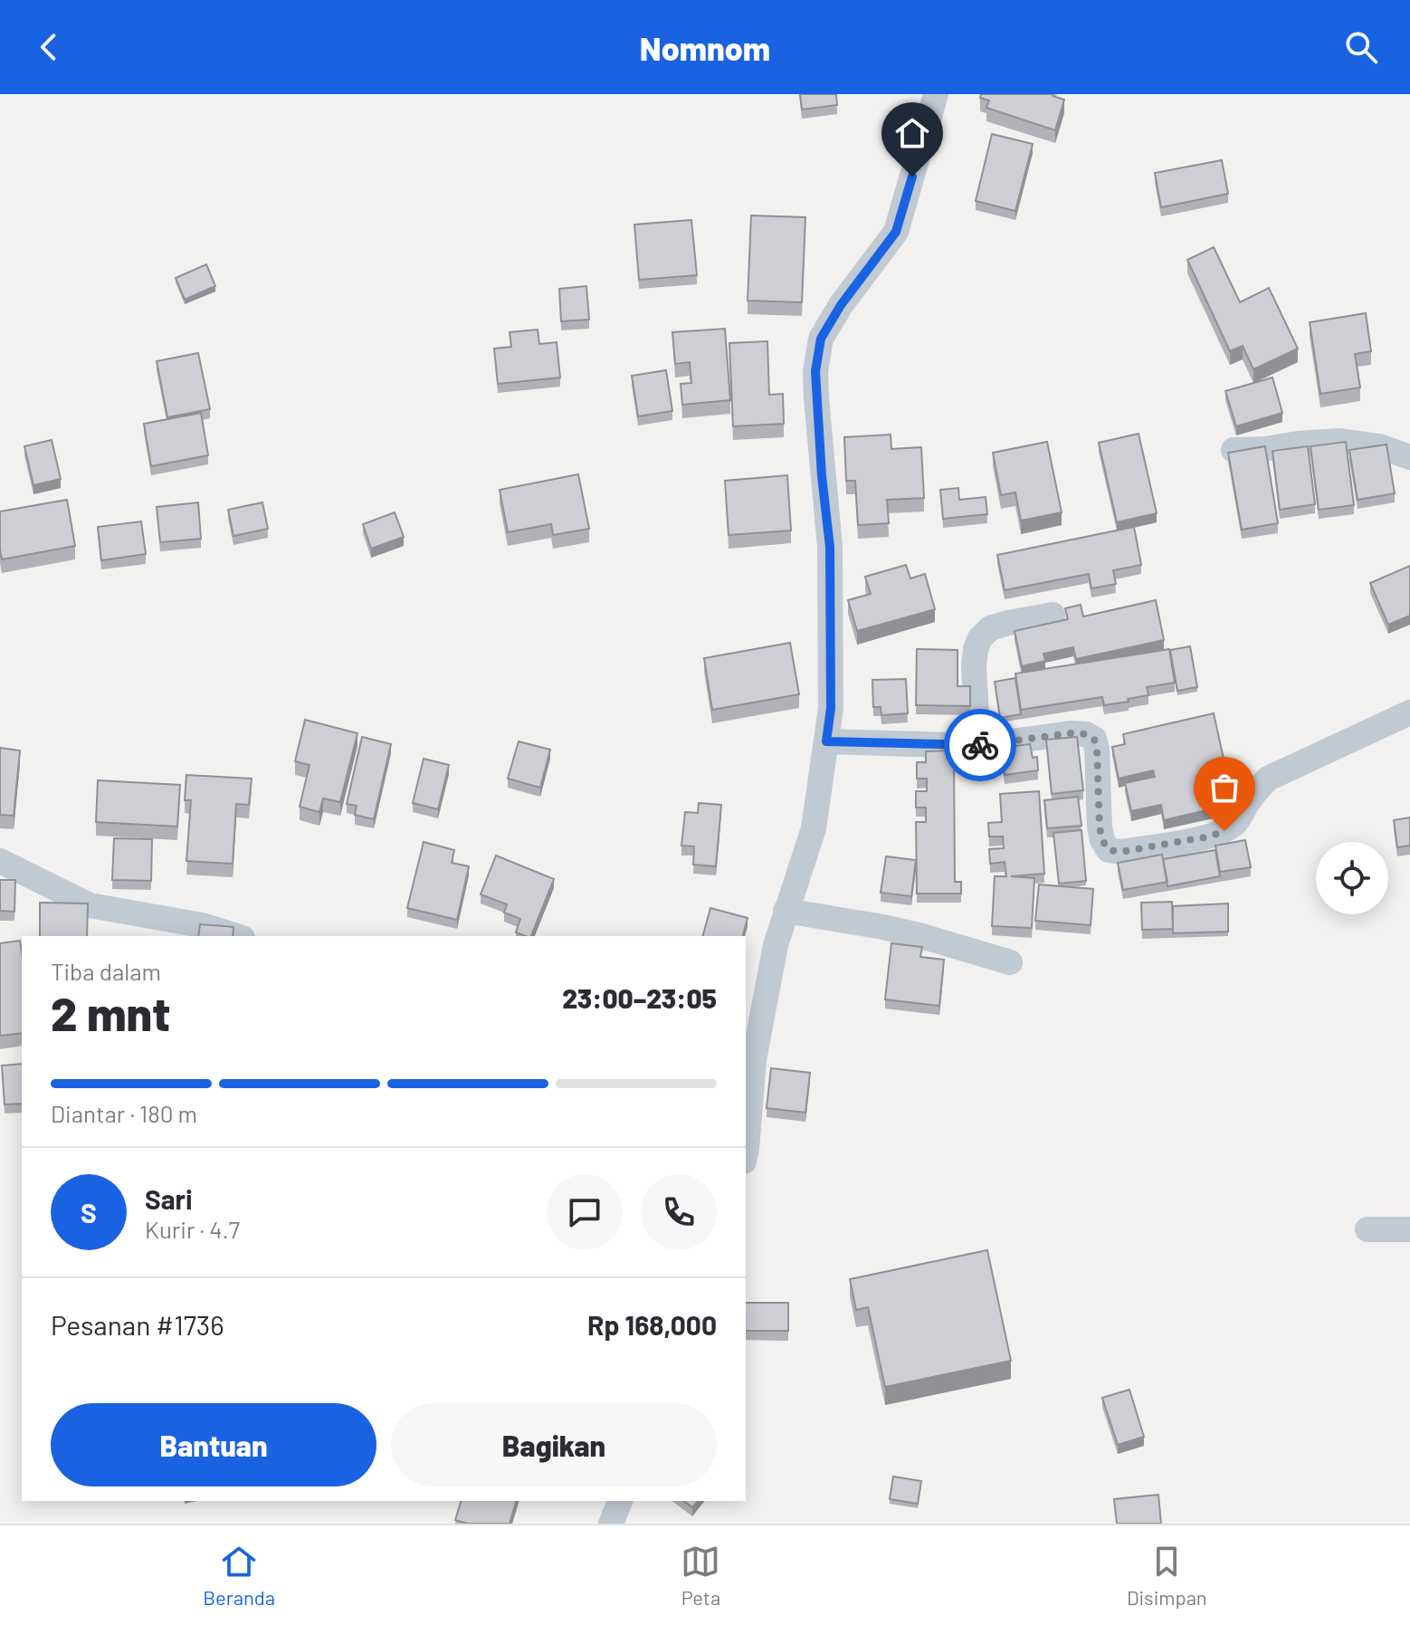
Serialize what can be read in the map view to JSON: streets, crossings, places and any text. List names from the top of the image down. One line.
{"page":{"header":"Nomnom","heading":["2 mnt","Tiba dalam","23:00–23:05"],"panel":["Sari","Kurir · 4.7","Pesanan #1736","Rp 168,000"],"bar":"Diantar · 180 m","round":"S","buttons":["Bantuan","Bagikan"],"tabs":["Beranda","Peta","Disimpan"]}}
